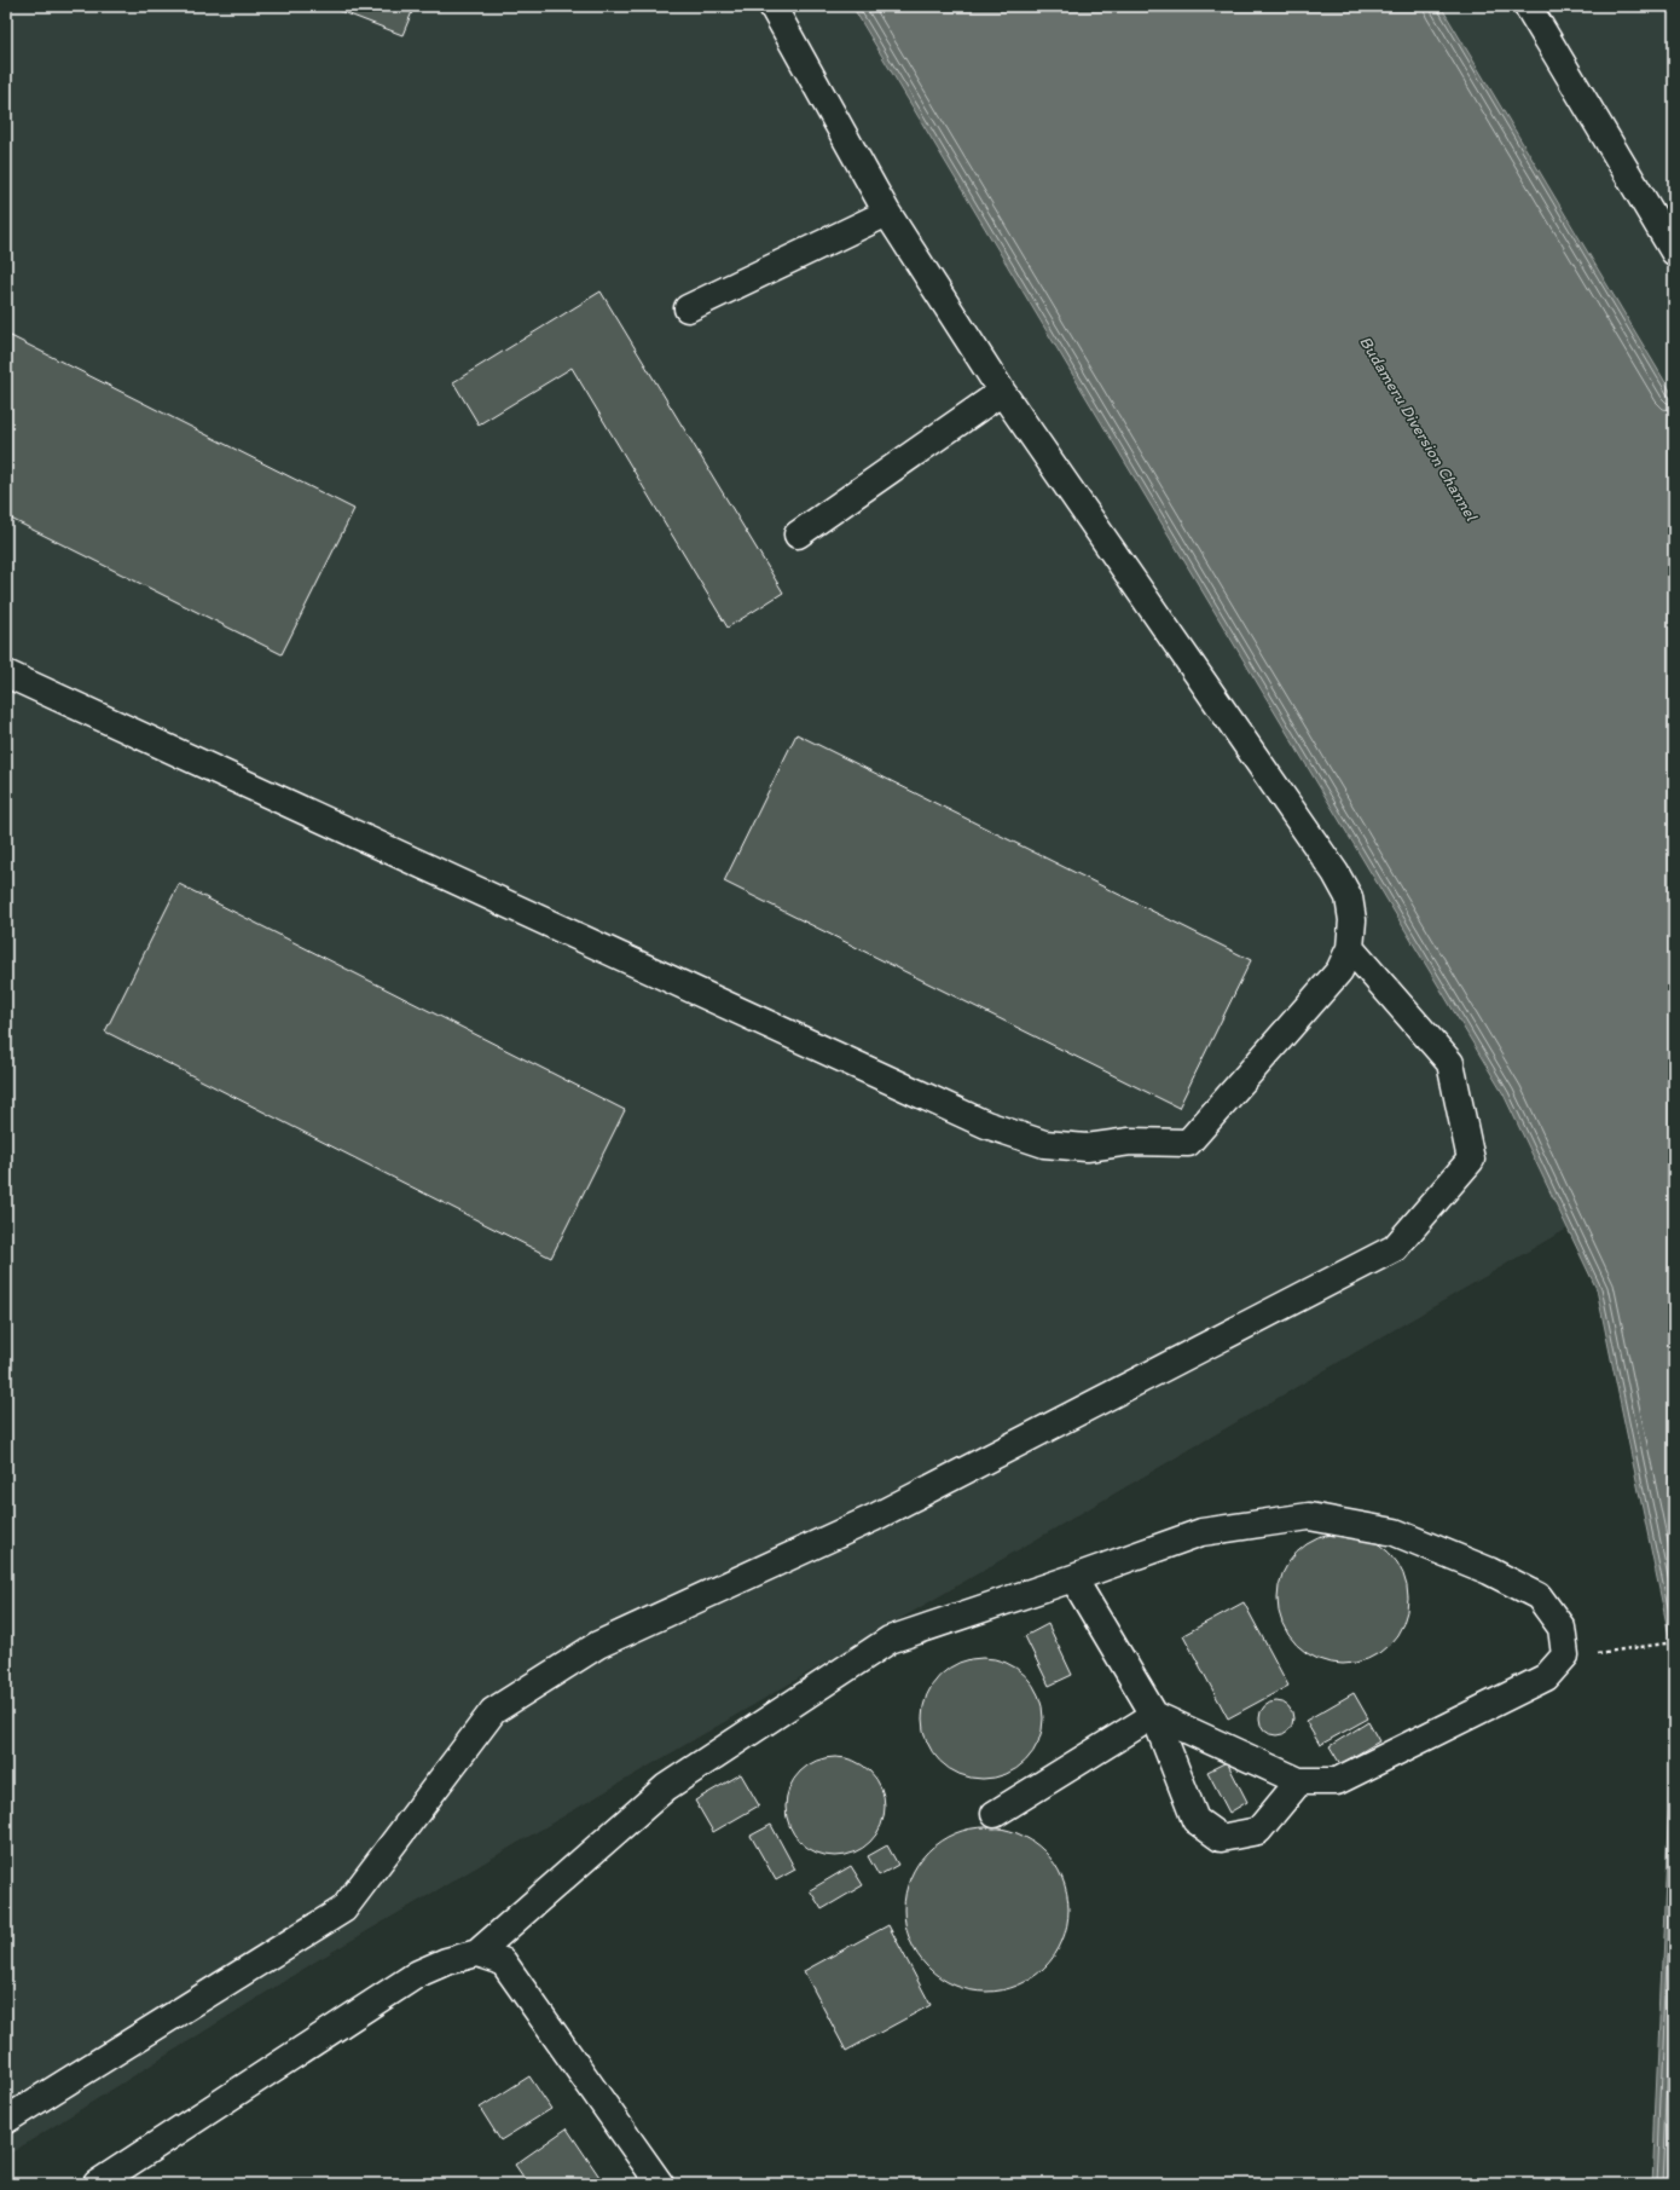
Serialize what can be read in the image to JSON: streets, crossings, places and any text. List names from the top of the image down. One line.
{"water":["Budameru Diversion Channel"]}
